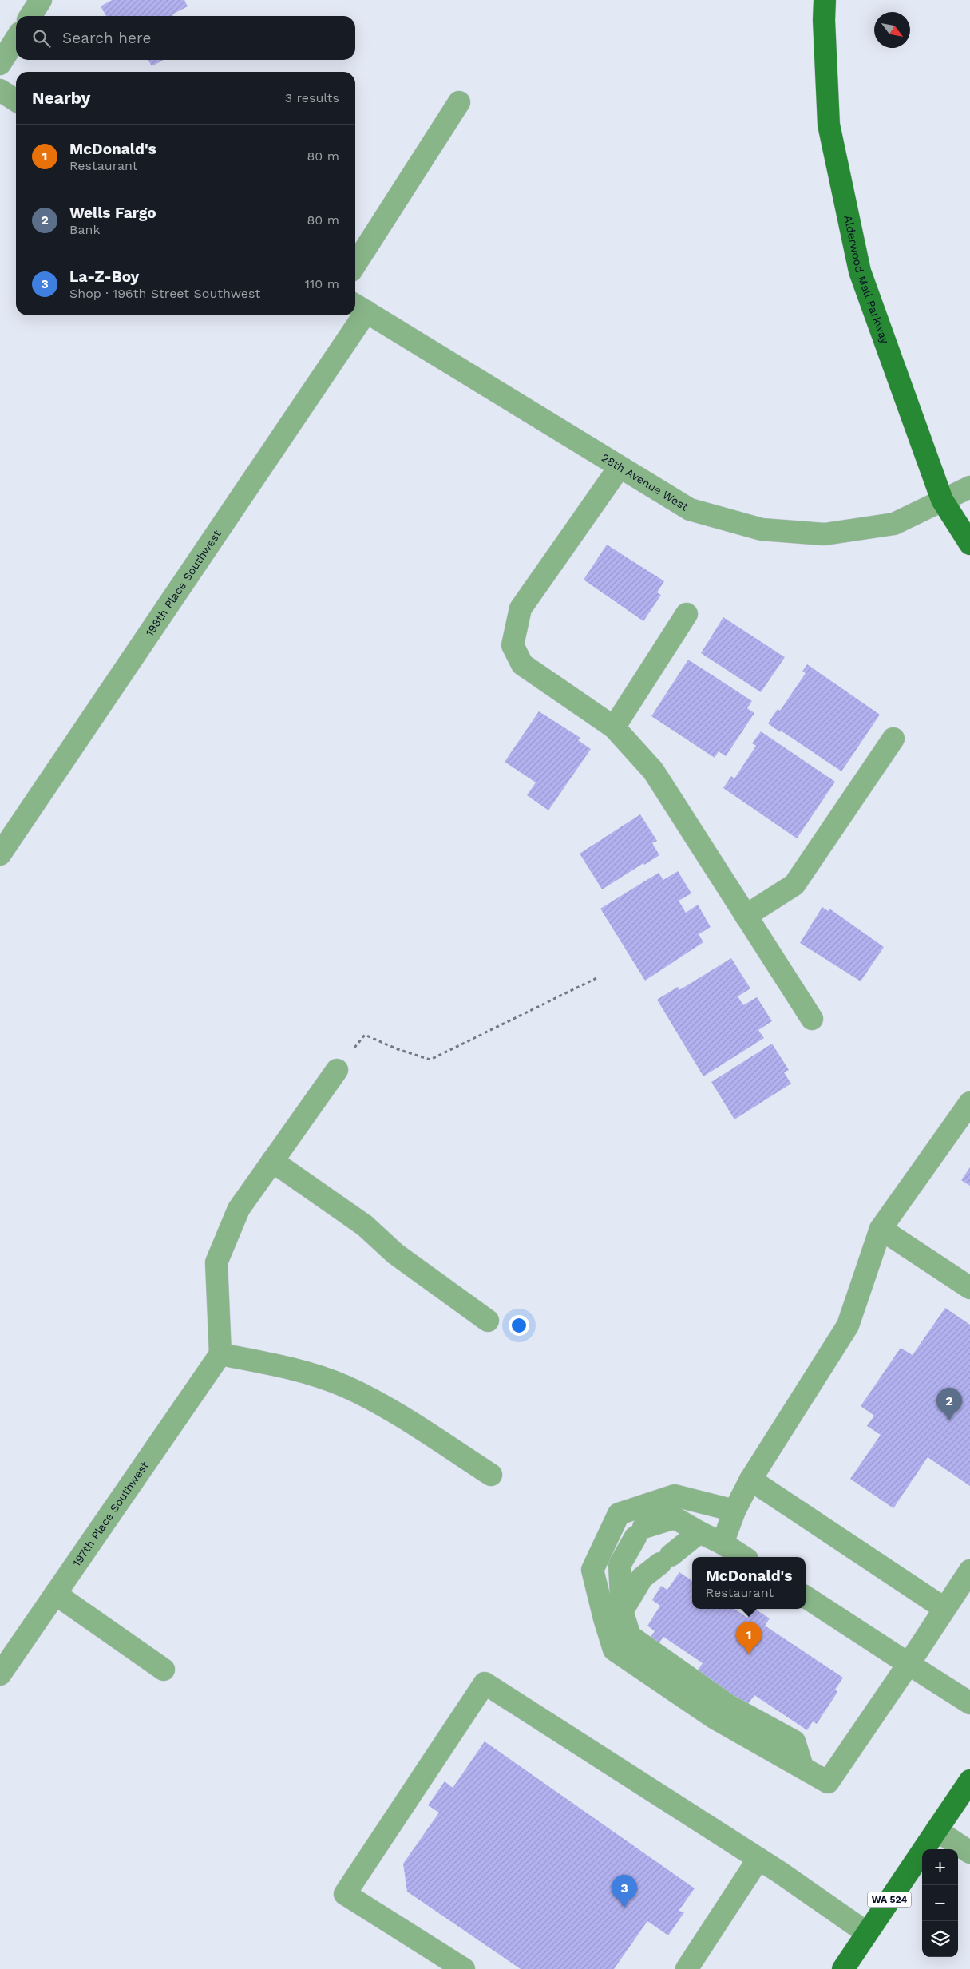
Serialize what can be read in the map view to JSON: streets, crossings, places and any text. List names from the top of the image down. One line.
{"streets":{"main road":["Alderwood Mall Parkway","WA 524"],"street":["28th Avenue West","198th Place Southwest","197th Place Southwest"]},"crossings":[["Alderwood Mall Parkway","28th Avenue West"]],"north":"bottom right","page":{"search":"Search here","heading":["Nearby","3 results"],"list":[{"mark":"1","name":"McDonald's","note":"Restaurant","value":"80 m"},{"mark":"2","name":"Wells Fargo","note":"Bank","value":"80 m"},{"mark":"3","name":"La-Z-Boy","note":"Shop · 196th Street Southwest","value":"110 m"}],"pins":["2","1","3"],"popup":["McDonald's","Restaurant"],"map_buttons":["+","−"]}}
